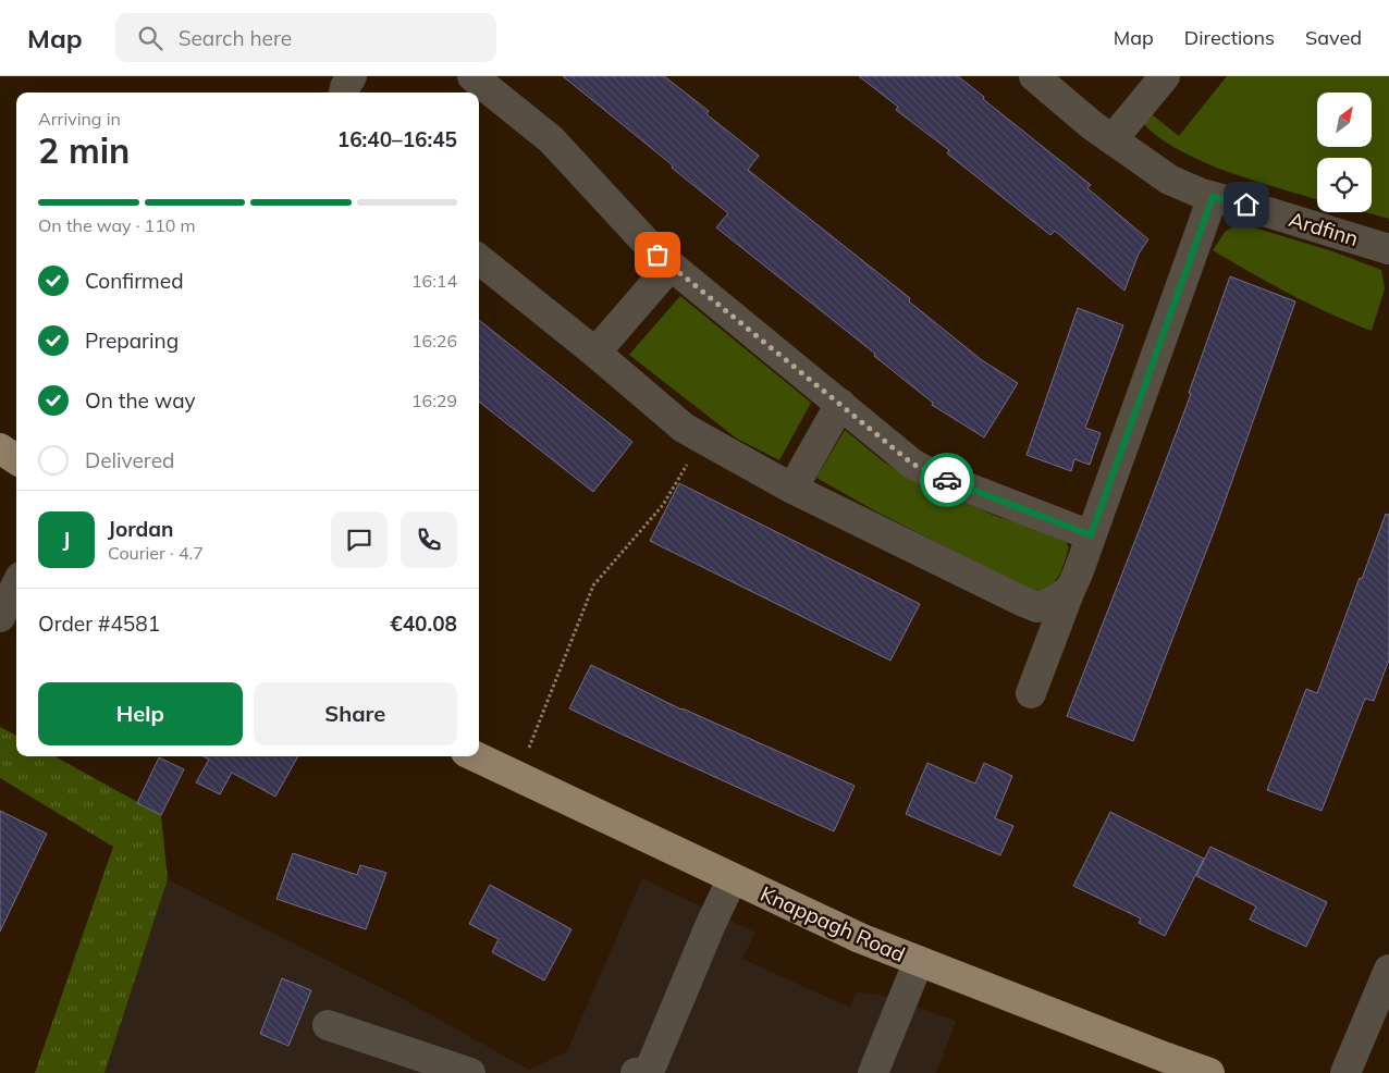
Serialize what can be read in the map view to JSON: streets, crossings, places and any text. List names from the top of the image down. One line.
{"streets":{"main road":["Knappagh Road"],"street":["Ardfinn"]},"north":"top right","page":{"header":"Map","search":"Search here","nav":["Map","Directions","Saved"],"heading":["2 min","Arriving in","16:40–16:45"],"panel":["Jordan","Courier · 4.7","Order #4581","€40.08"],"bar":"On the way · 110 m","list":[["Confirmed","16:14"],["Preparing","16:26"],["On the way","16:29"],"Delivered"],"round":"J","buttons":["Help","Share"]}}
